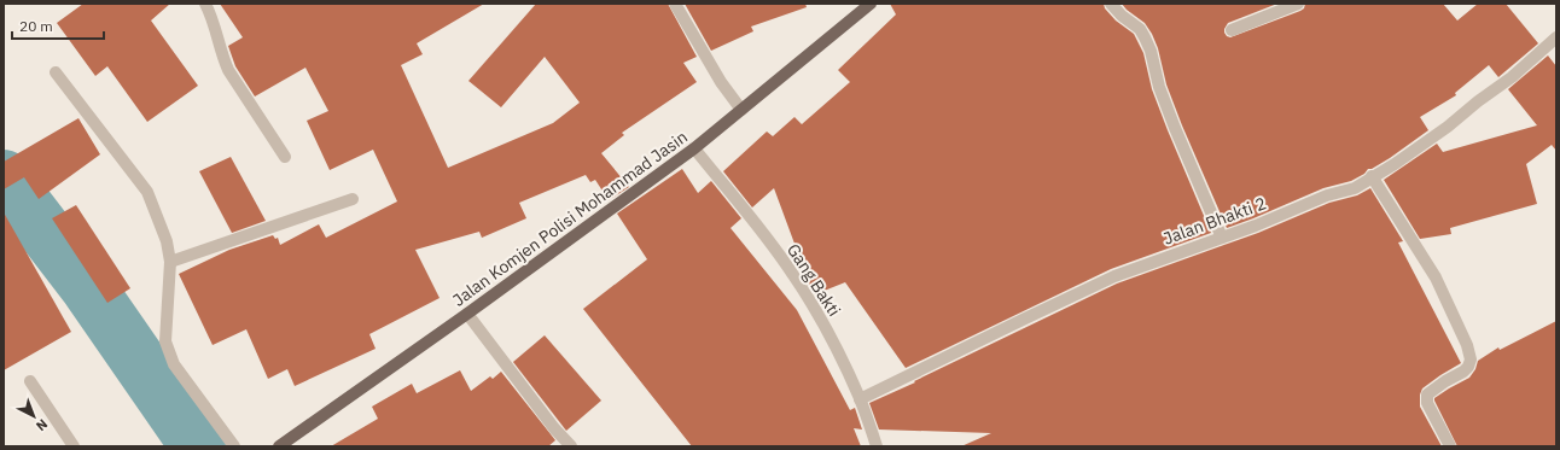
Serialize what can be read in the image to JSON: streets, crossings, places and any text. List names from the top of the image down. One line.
{"streets":{"main road":["Jalan Komjen Polisi Mohammad Jasin"],"street":["Jalan Bhakti 2","Gang Bakti"]},"crossings":[["Jalan Komjen Polisi Mohammad Jasin","Gang Bakti"],["Jalan Bhakti 2","Gang Bakti"]],"scale_bar":"20 m","north":"bottom right"}
